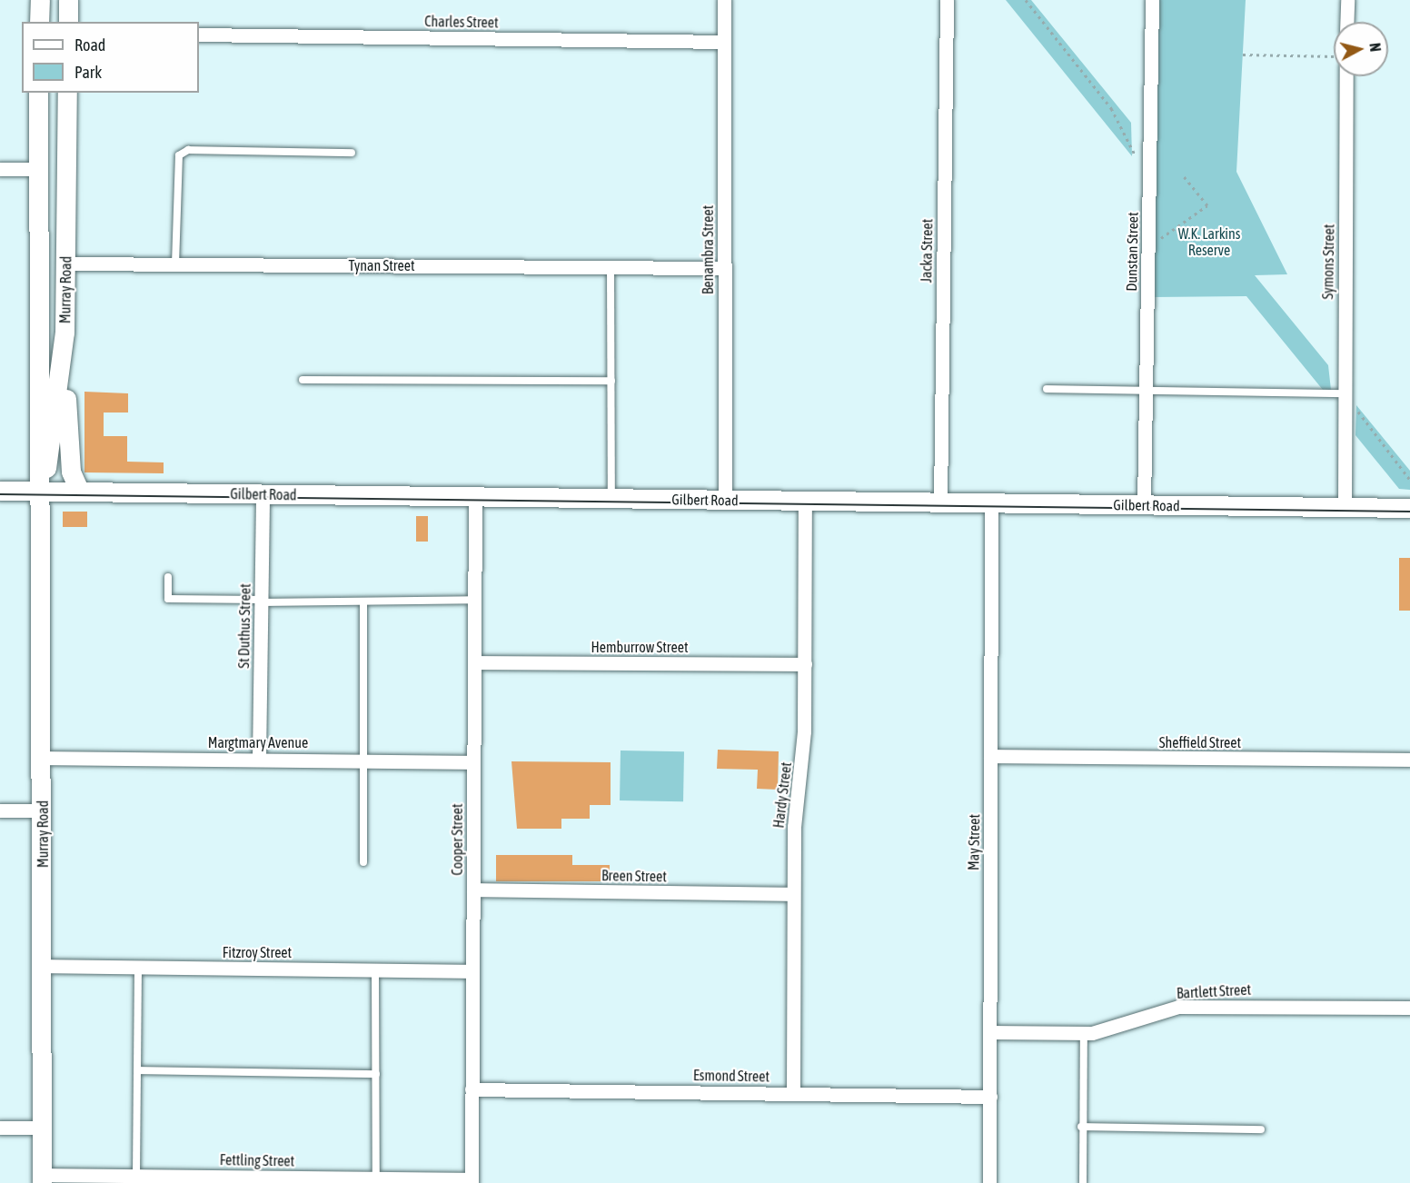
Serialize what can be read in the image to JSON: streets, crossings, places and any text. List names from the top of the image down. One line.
{"streets":{"main road":["Tynan Street","Murray Road","Gilbert Road"],"street":["Charles Street","Benambra Street","Jacka Street","Dunstan Street","Symons Street","St Duthus Street","Hemburrow Street","Margtmary Avenue","Sheffield Street","Hardy Street","Cooper Street","May Street","Breen Street","Fitzroy Street","Bartlett Street","Esmond Street","Fettling Street"]},"crossings":[["Charles Street","Benambra Street"],["Benambra Street","Tynan Street"],["Benambra Street","Gilbert Road"],["Jacka Street","Gilbert Road"],["Dunstan Street","Gilbert Road"],["Symons Street","Gilbert Road"],["Tynan Street","Murray Road"],["Murray Road","Gilbert Road"],["Murray Road","Margtmary Avenue"],["Murray Road","Fitzroy Street"],["Murray Road","Fettling Street"],["Gilbert Road","St Duthus Street"],["Gilbert Road","Hardy Street"],["Gilbert Road","Cooper Street"],["Gilbert Road","May Street"],["St Duthus Street","Margtmary Avenue"],["Hemburrow Street","Hardy Street"],["Hemburrow Street","Cooper Street"],["Margtmary Avenue","Cooper Street"],["Sheffield Street","May Street"],["Hardy Street","Breen Street"],["Hardy Street","Esmond Street"],["Cooper Street","Breen Street"],["Cooper Street","Fitzroy Street"],["Cooper Street","Esmond Street"],["Cooper Street","Fettling Street"],["May Street","Bartlett Street"],["May Street","Esmond Street"]],"parks":["W.K. Larkins Reserve"],"legend":["Road","Park"],"north":"right"}
